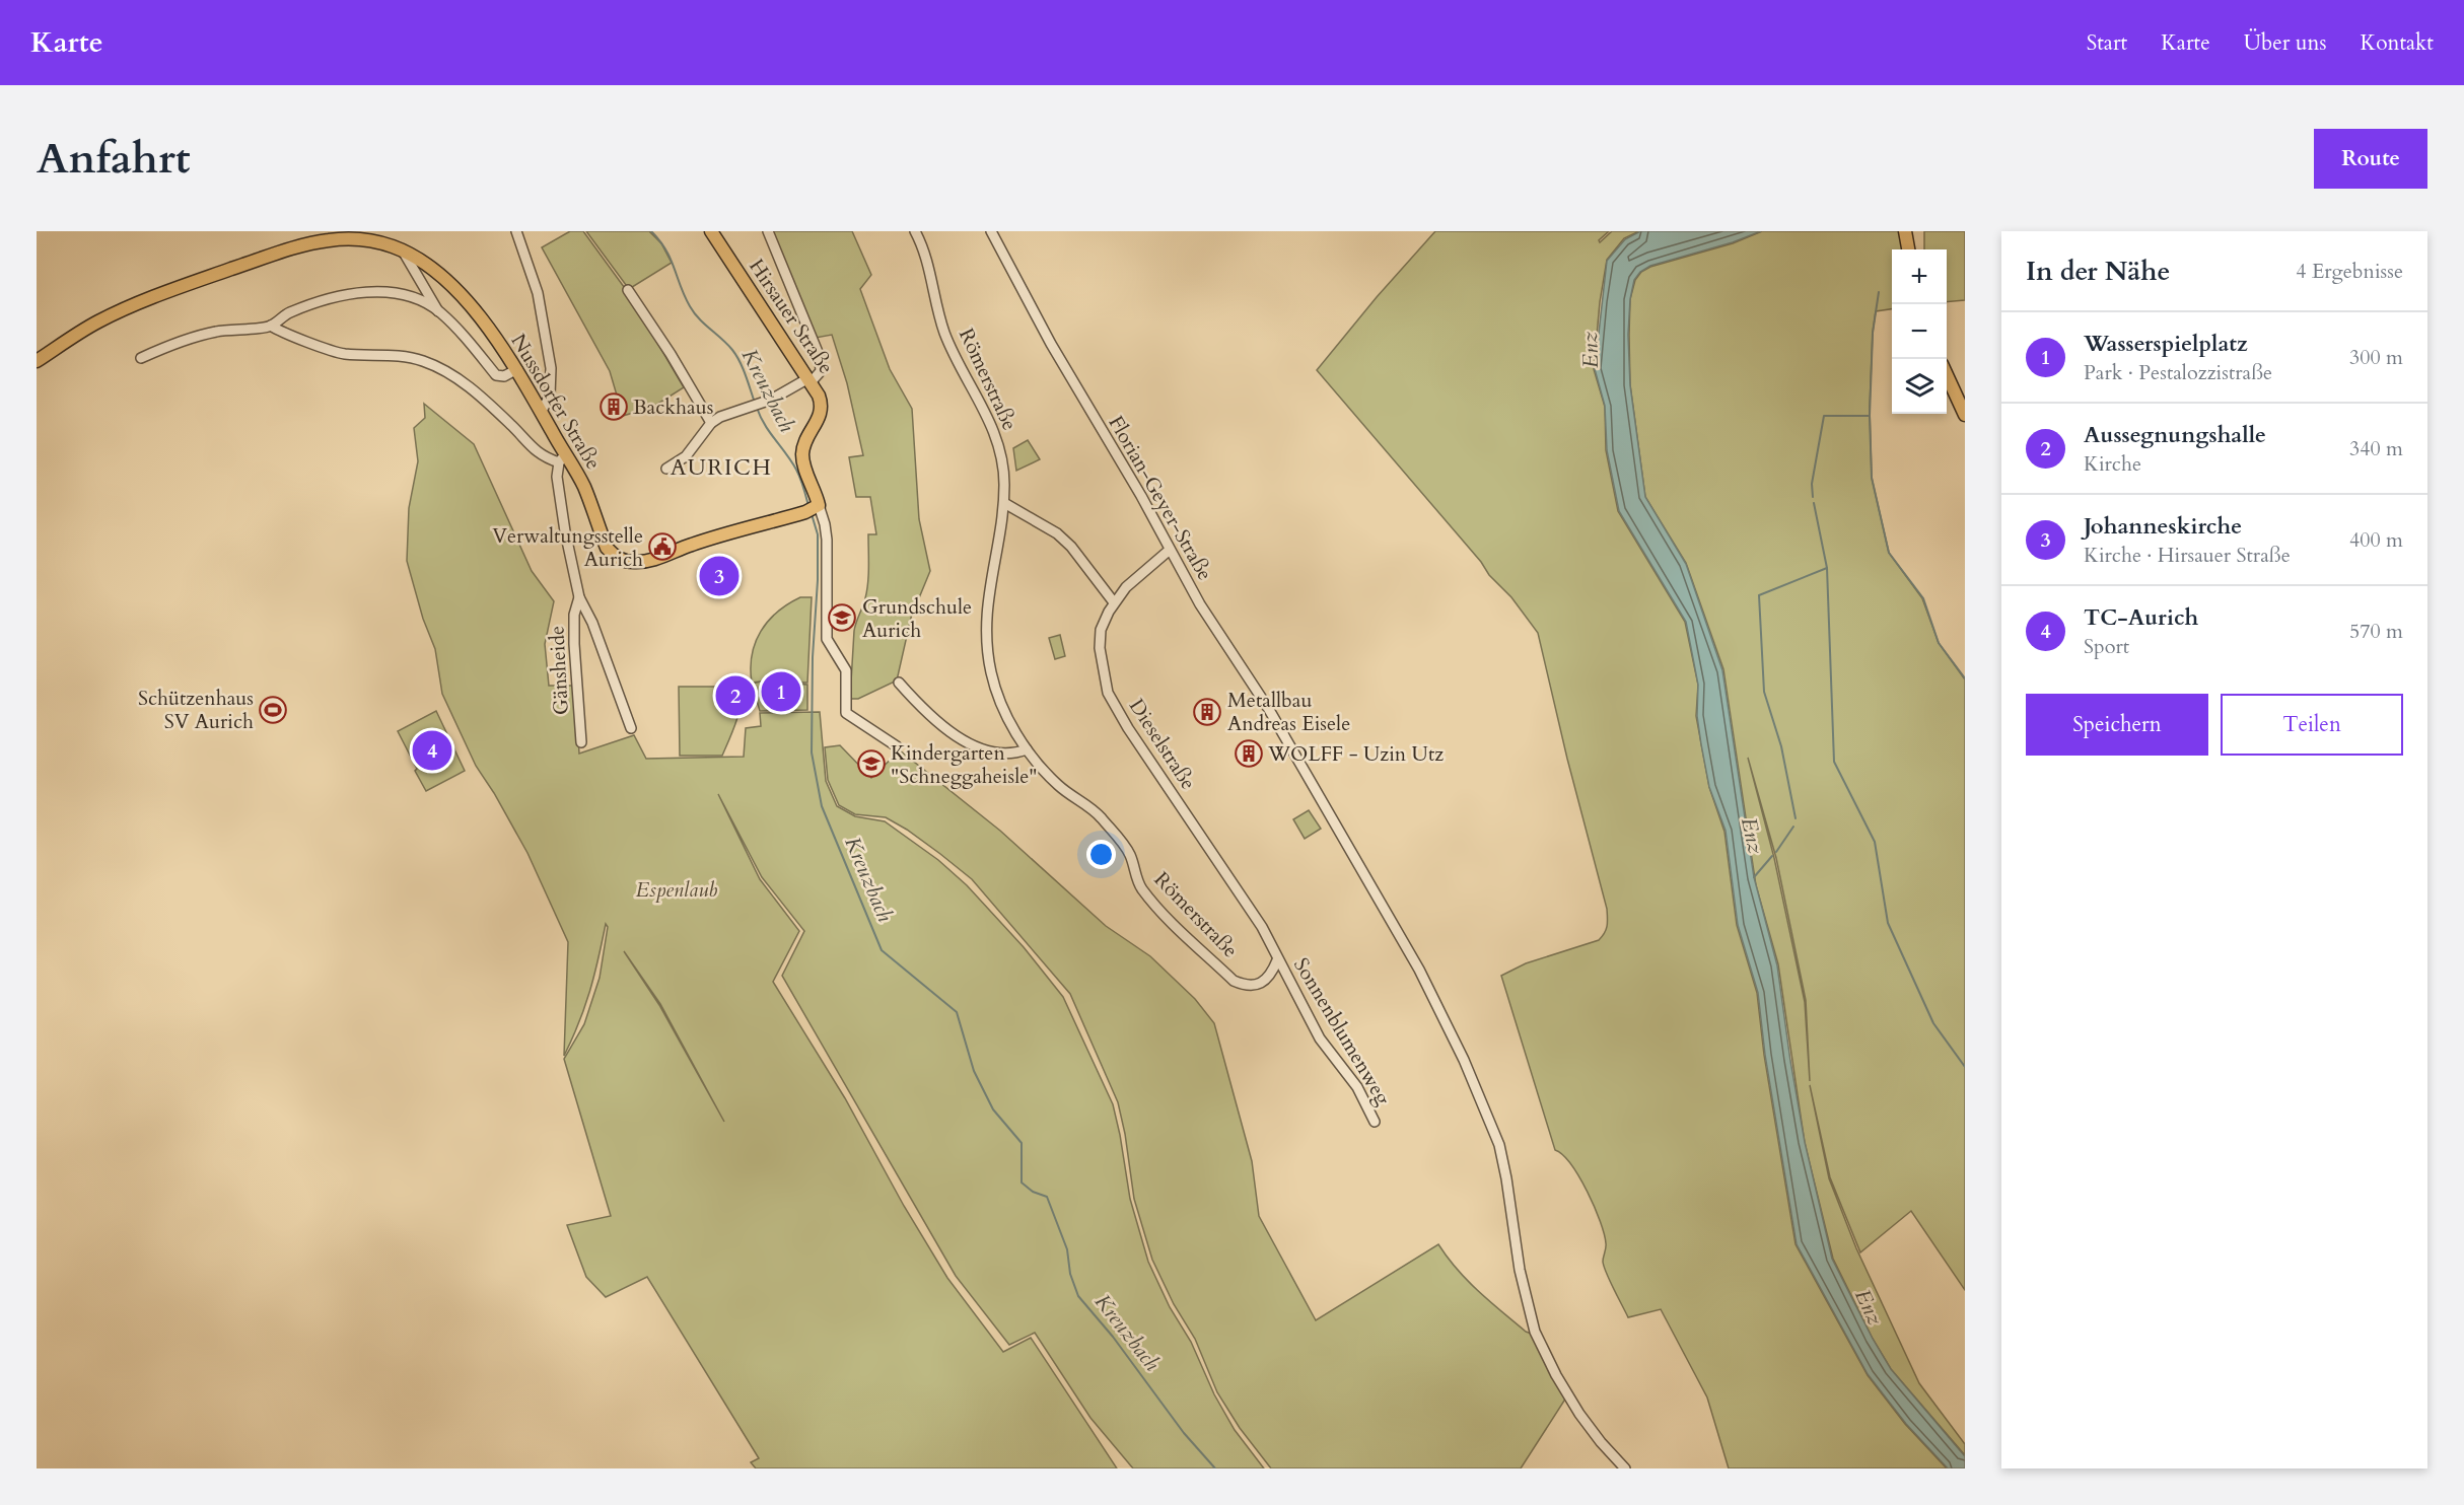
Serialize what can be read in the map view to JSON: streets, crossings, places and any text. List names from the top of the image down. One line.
{"streets":{"main road":["Hirsauer Straße","Nussdorfer Straße"],"street":["Römerstraße","Florian-Geyer-Straße","Gänsheide","Dieselstraße","Sonnenblumenweg"]},"crossings":[["Hirsauer Straße","Nussdorfer Straße"],["Römerstraße","Dieselstraße"],["Römerstraße","Sonnenblumenweg"],["Florian-Geyer-Straße","Dieselstraße"],["Dieselstraße","Sonnenblumenweg"]],"districts":["AURICH"],"water":["Enz","Kreuzbach"],"parks":["Espenlaub"],"places":{"building":["Backhaus","Metallbau Andreas Eisele","WOLFF - Uzin Utz"],"public building":["Verwaltungsstelle Aurich"],"school or university":["Grundschule Aurich","Kindergarten \"Schneggaheisle\""],"sports":["Schützenhaus SV Aurich"]},"page":{"header":"Karte","nav":["Start","Karte","Über uns","Kontakt"],"buttons":["Route",["Speichern","Teilen"]],"title":"Anfahrt","heading":["In der Nähe","4 Ergebnisse"],"map_buttons":["+","−"],"list":[{"mark":"1","name":"Wasserspielplatz","note":"Park · Pestalozzistraße","value":"300 m"},{"mark":"2","name":"Aussegnungshalle","note":"Kirche","value":"340 m"},{"mark":"3","name":"Johanneskirche","note":"Kirche · Hirsauer Straße","value":"400 m"},{"mark":"4","name":"TC-Aurich","note":"Sport","value":"570 m"}],"pins":["3","1","2","4"]}}
